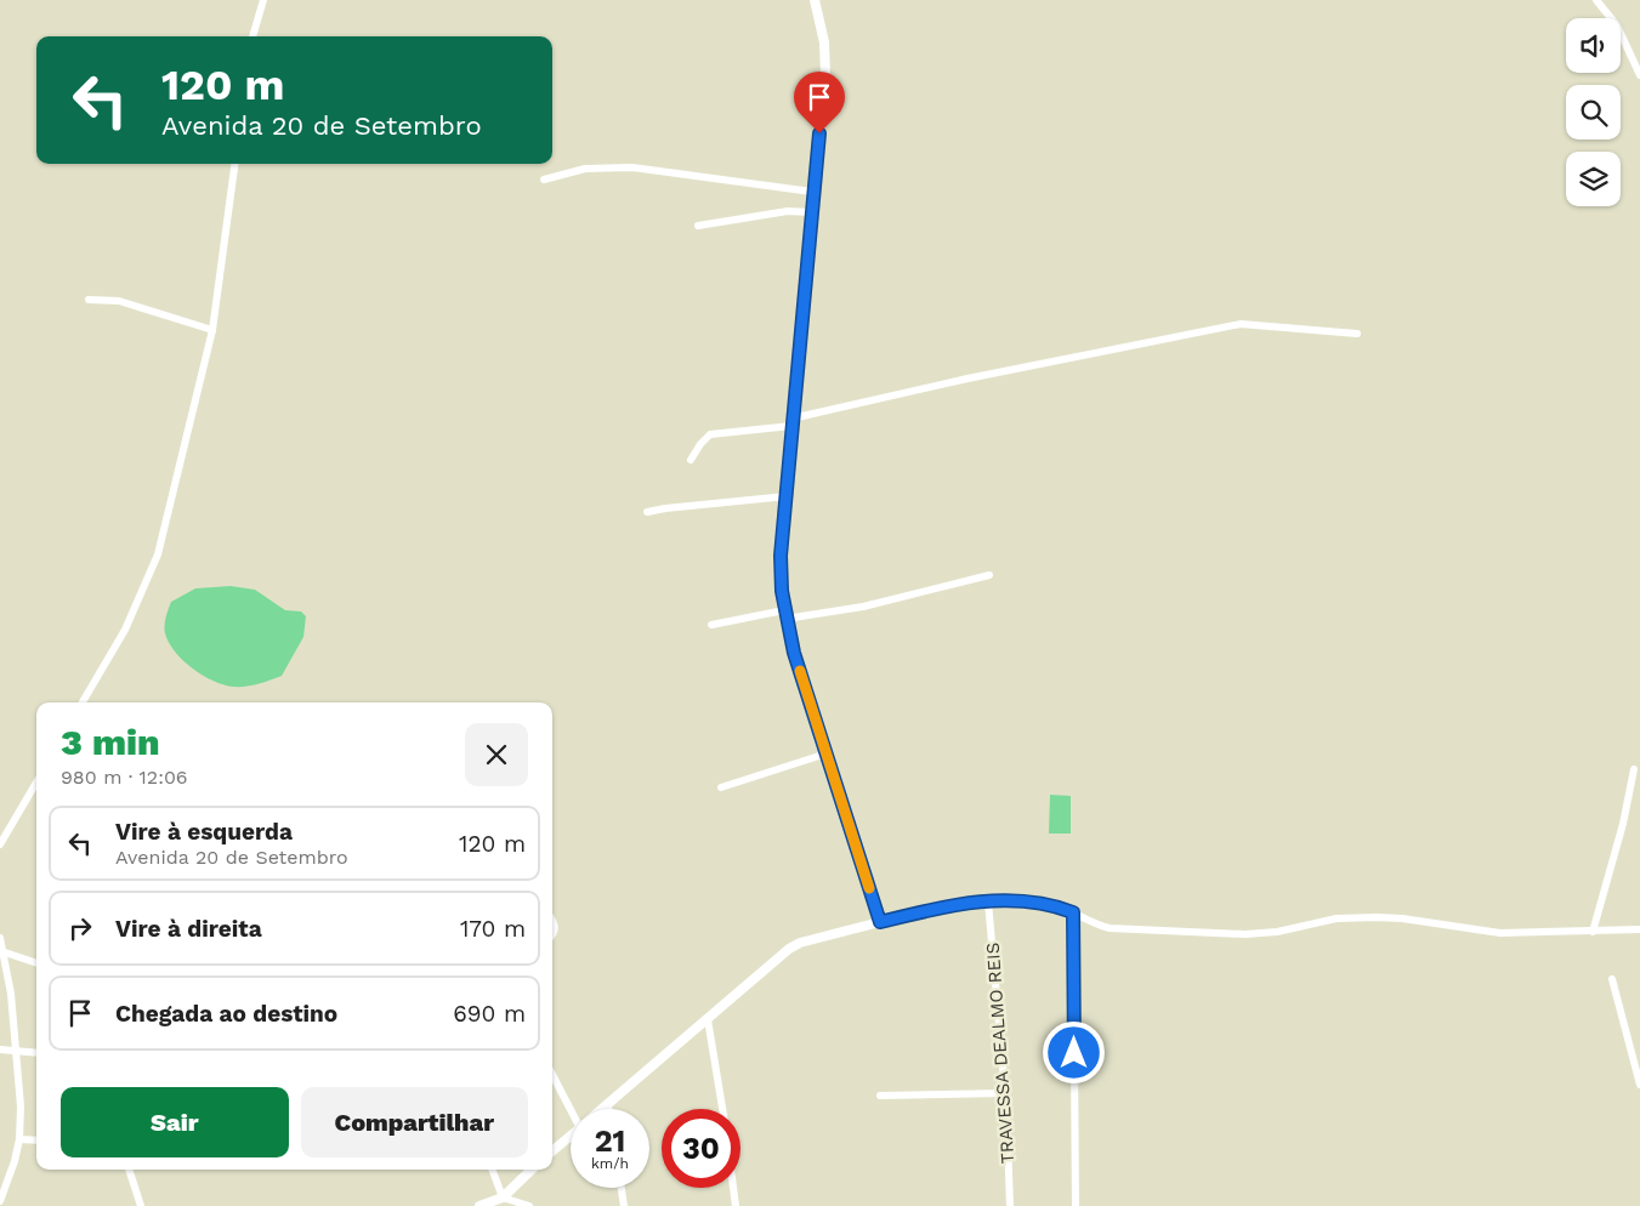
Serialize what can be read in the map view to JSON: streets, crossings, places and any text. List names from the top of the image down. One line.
{"streets":{"street":["TRAVESSA DEALMO REIS"]},"page":{"turn":["120 m","Avenida 20 de Setembro"],"heading":["3 min","980 m · 12:06"],"list":[{"name":"Vire à esquerda","note":"Avenida 20 de Setembro","value":"120 m"},{"name":"Vire à direita","value":"170 m"},{"name":"Chegada ao destino","value":"690 m"}],"buttons":["Sair","Compartilhar"],"speed":"21 km/h","limit":"30"}}
